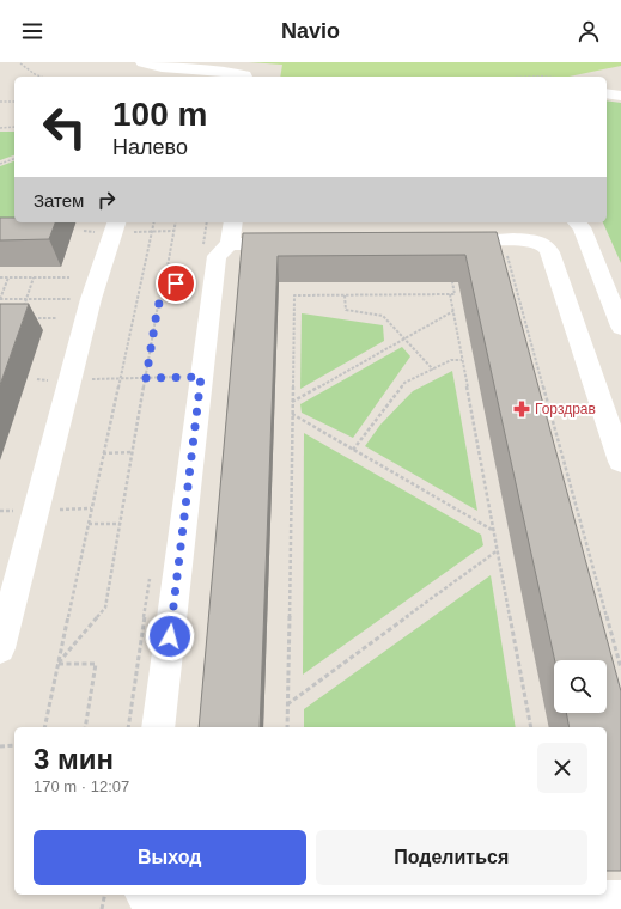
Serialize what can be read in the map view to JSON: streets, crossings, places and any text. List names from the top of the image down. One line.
{"places":{"pharmacy":["Горздрав"]},"page":{"header":"Navio","turn":["100 m","Налево"],"then":"Затем","heading":["3 мин","170 m · 12:07"],"buttons":["Выход","Поделиться"]}}
